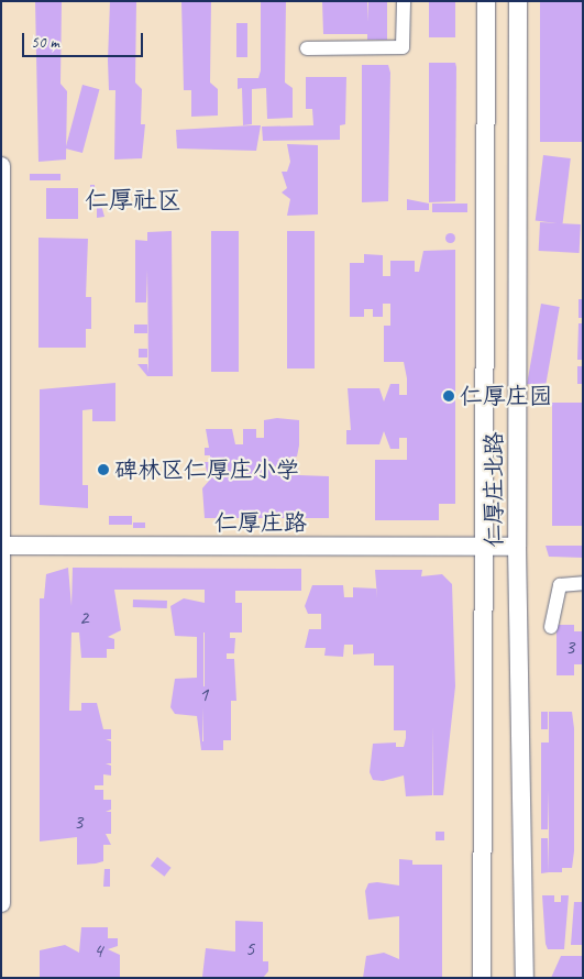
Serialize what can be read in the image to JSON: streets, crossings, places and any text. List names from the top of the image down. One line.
{"streets":{"street":["仁厚庄北路","仁厚庄路"]},"crossings":[["仁厚庄北路","仁厚庄路"]],"districts":["仁厚社区"],"places":["仁厚庄园","碑林区仁厚庄小学"],"house_numbers":["2","3","1","3","5","4"],"scale_bar":"50 m"}
